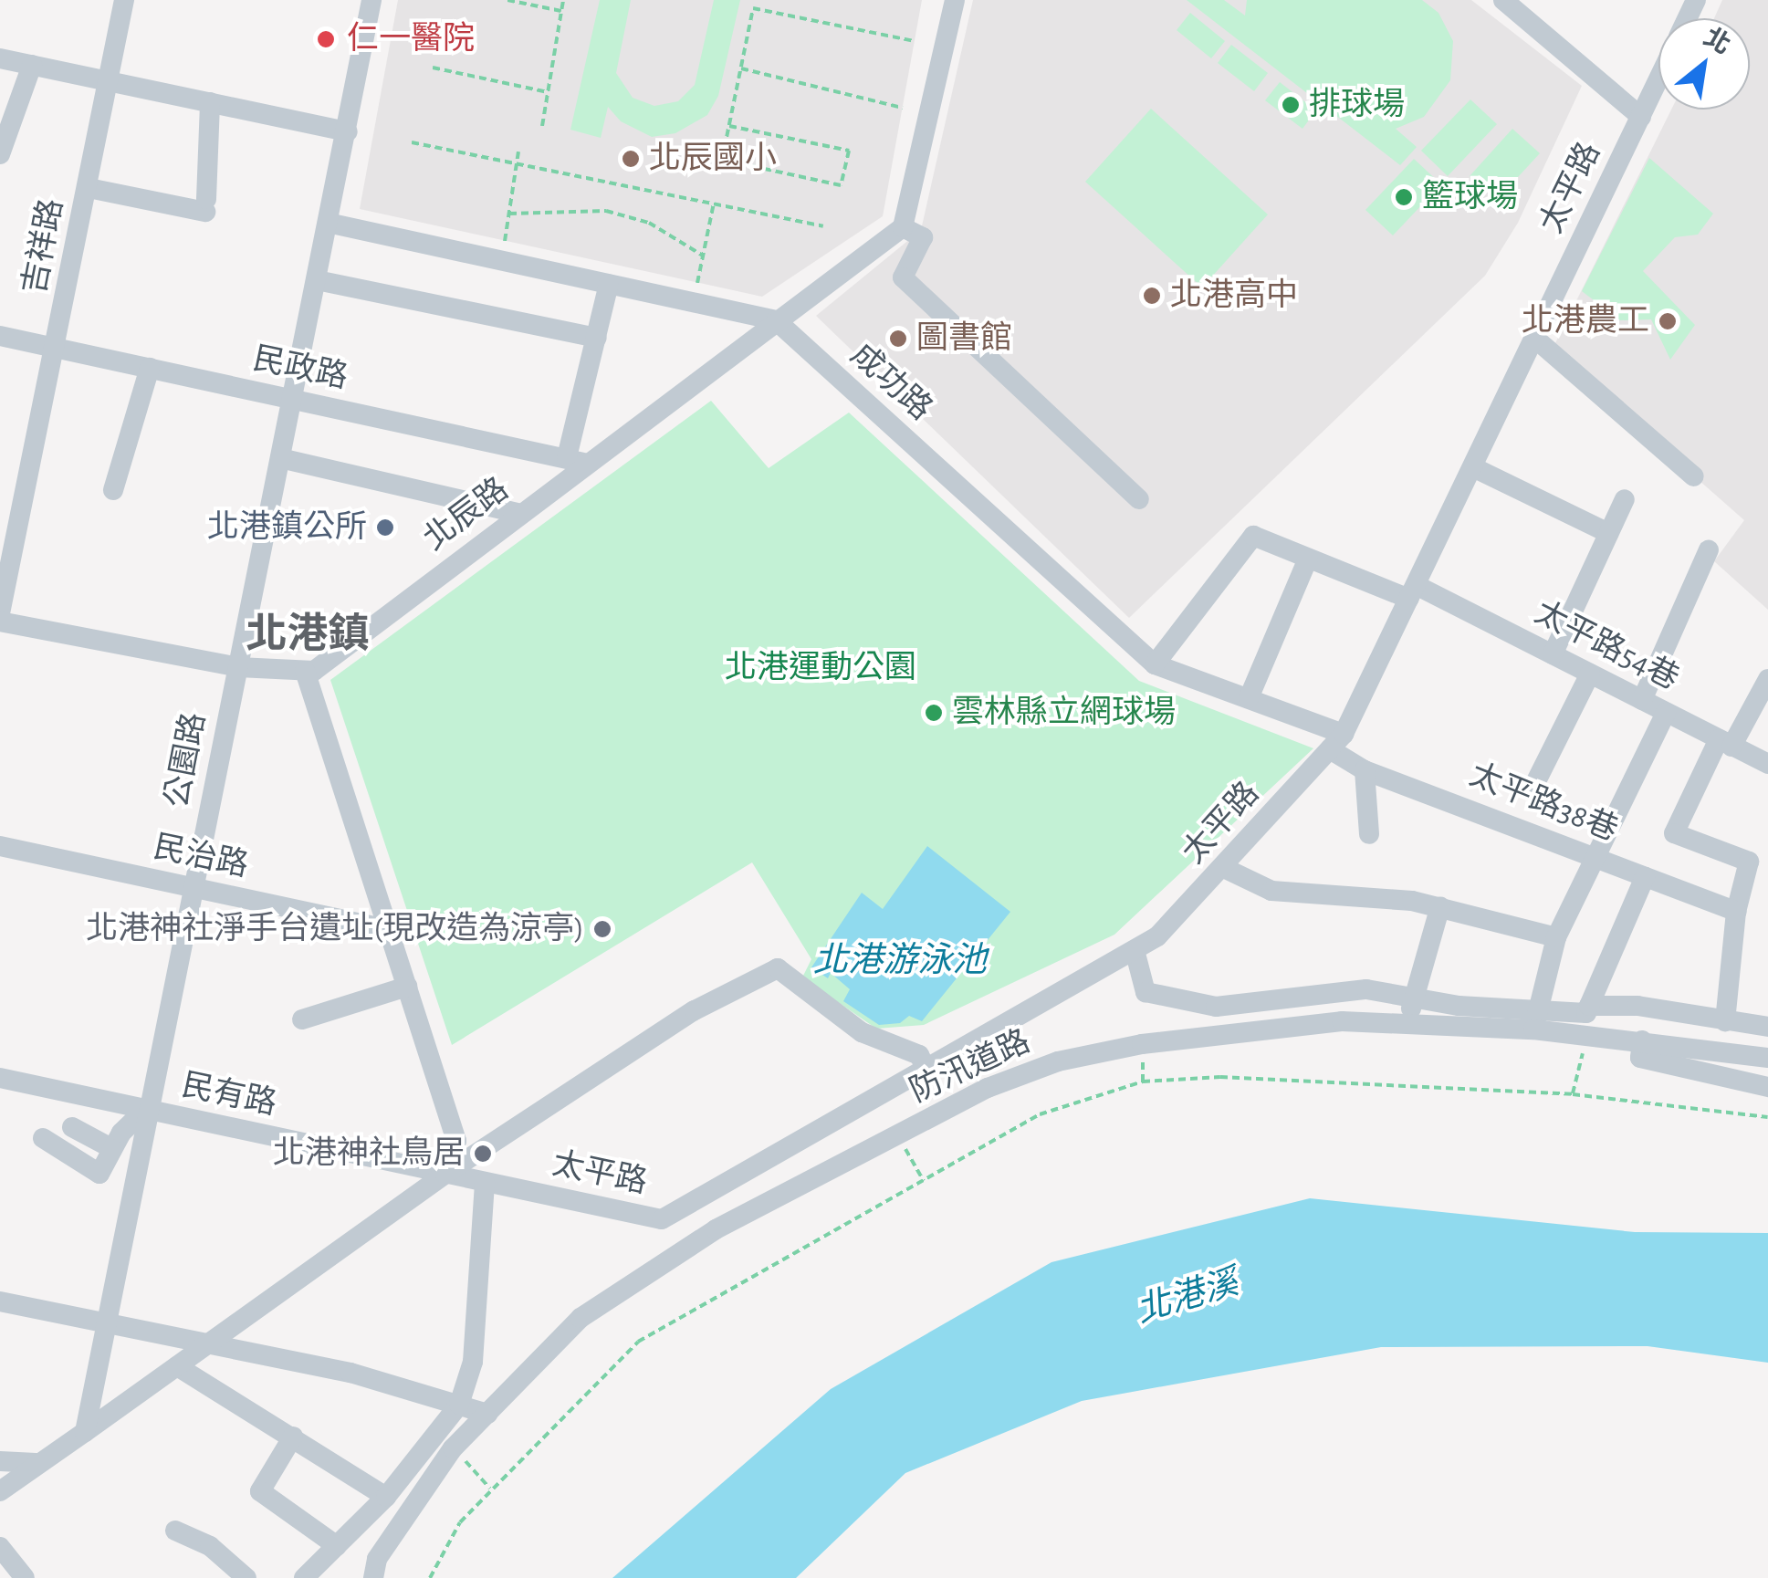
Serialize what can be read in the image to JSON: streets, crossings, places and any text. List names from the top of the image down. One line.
{"streets":{"street":["太平路","吉祥路","民政路","成功路","北辰路","太平路54巷","公園路","太平路38巷","民治路","防汛道路","民有路"]},"crossings":[["太平路","成功路"],["太平路","太平路54巷"],["太平路","太平路38巷"],["太平路","民有路"],["吉祥路","民政路"],["民政路","北辰路"],["民政路","公園路"],["成功路","北辰路"],["成功路","太平路54巷"],["成功路","公園路"],["成功路","太平路38巷"],["公園路","民治路"],["公園路","民有路"]],"districts":["北港鎮"],"water":["北港游泳池","北港溪"],"parks":["北港運動公園"],"places":["仁一醫院","排球場","北辰國小","籃球場","北港高中","北港農工","圖書館","北港鎮公所","雲林縣立網球場","北港神社淨手台遺址(現改造為涼亭)","北港神社鳥居"],"north":"top right"}
